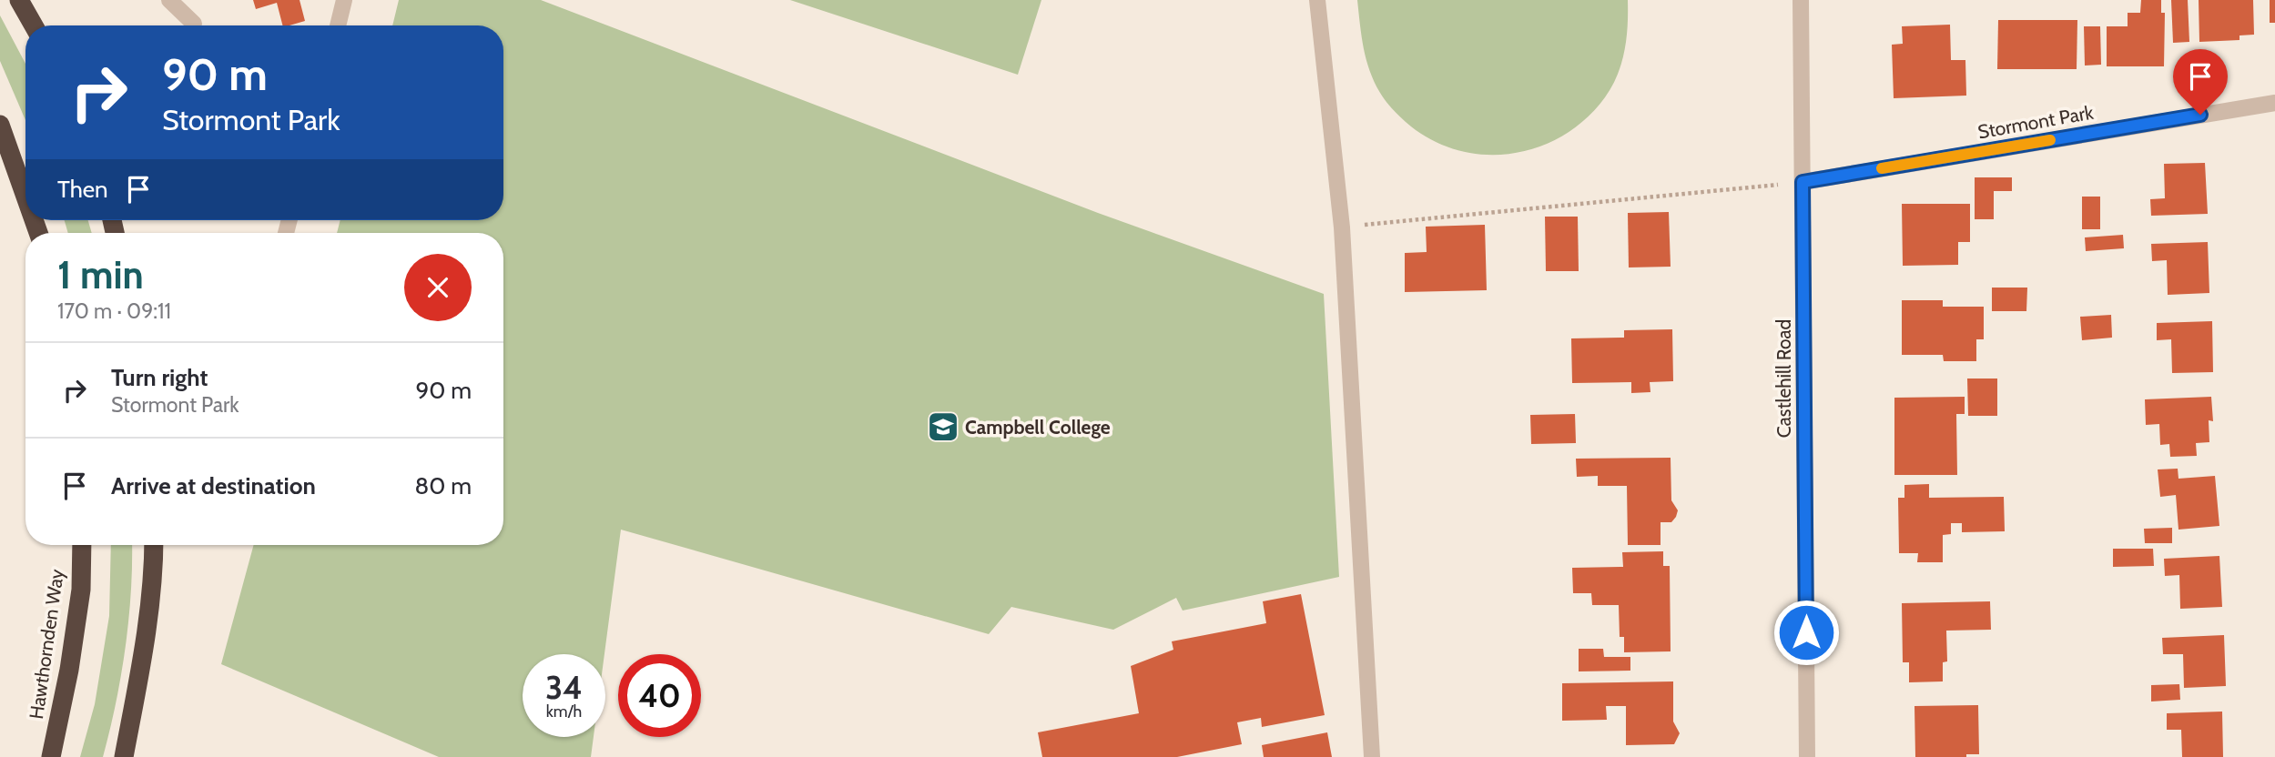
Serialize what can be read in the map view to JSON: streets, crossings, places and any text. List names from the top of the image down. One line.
{"streets":{"highway":["Hawthornden Way"],"street":["Stormont Park","Castlehill Road"]},"crossings":[["Stormont Park","Castlehill Road"]],"places":{"school or university":["Campbell College"]},"page":{"turn":["90 m","Stormont Park"],"then":"Then","heading":["1 min","170 m · 09:11"],"list":[{"name":"Turn right","note":"Stormont Park","value":"90 m"},{"name":"Arrive at destination","value":"80 m"}],"speed":"34 km/h","limit":"40"}}
